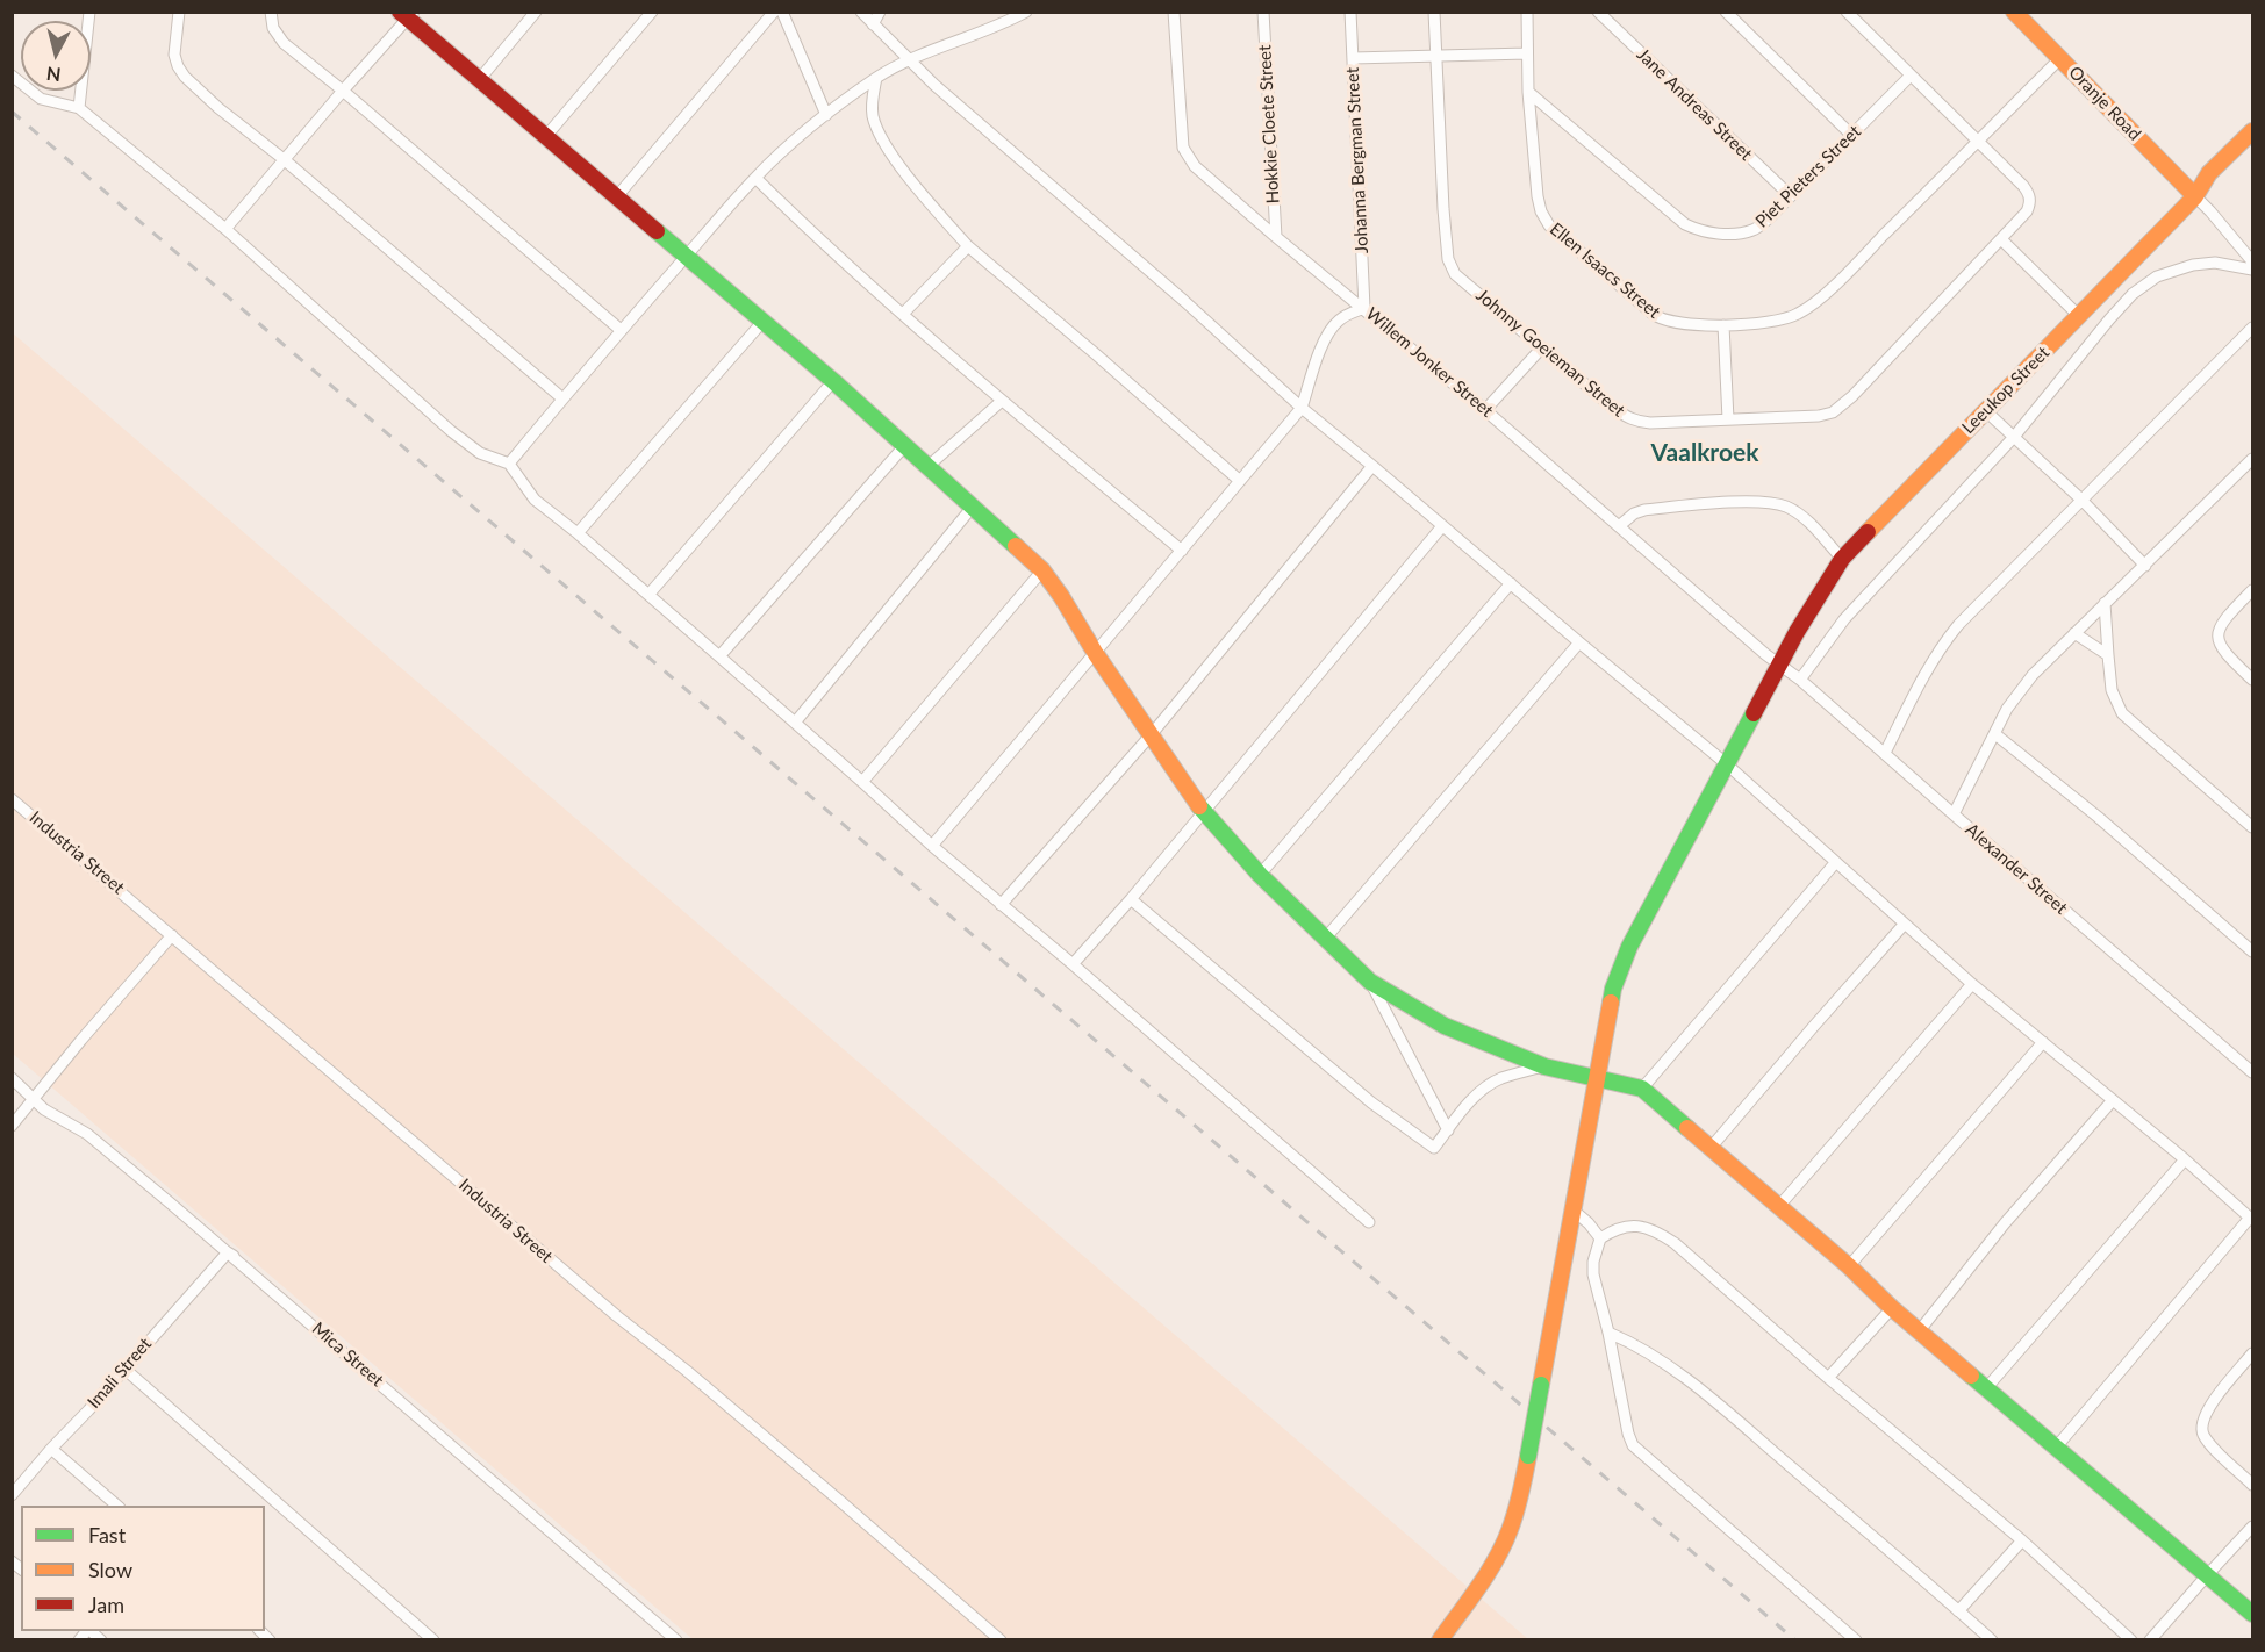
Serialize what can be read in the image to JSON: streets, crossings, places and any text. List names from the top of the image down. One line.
{"streets":{"street":["Oranje Road","Jane Andreas Street","Hokkie Cloete Street","Johanna Bergman Street","Piet Pieters Street","Ellen Isaacs Street","Johnny Goeieman Street","Willem Jonker Street","Leeukop Street","Industria Street","Alexander Street","Mica Street","Imali Street"]},"crossings":[["Oranje Road","Ellen Isaacs Street"],["Oranje Road","Leeukop Street"],["Jane Andreas Street","Piet Pieters Street"],["Hokkie Cloete Street","Willem Jonker Street"],["Johanna Bergman Street","Willem Jonker Street"],["Piet Pieters Street","Ellen Isaacs Street"],["Ellen Isaacs Street","Johnny Goeieman Street"],["Willem Jonker Street","Leeukop Street"],["Willem Jonker Street","Alexander Street"],["Leeukop Street","Alexander Street"],["Mica Street","Imali Street"]],"districts":["Vaalkroek"],"legend":["Fast","Slow","Jam"],"north":"bottom"}
